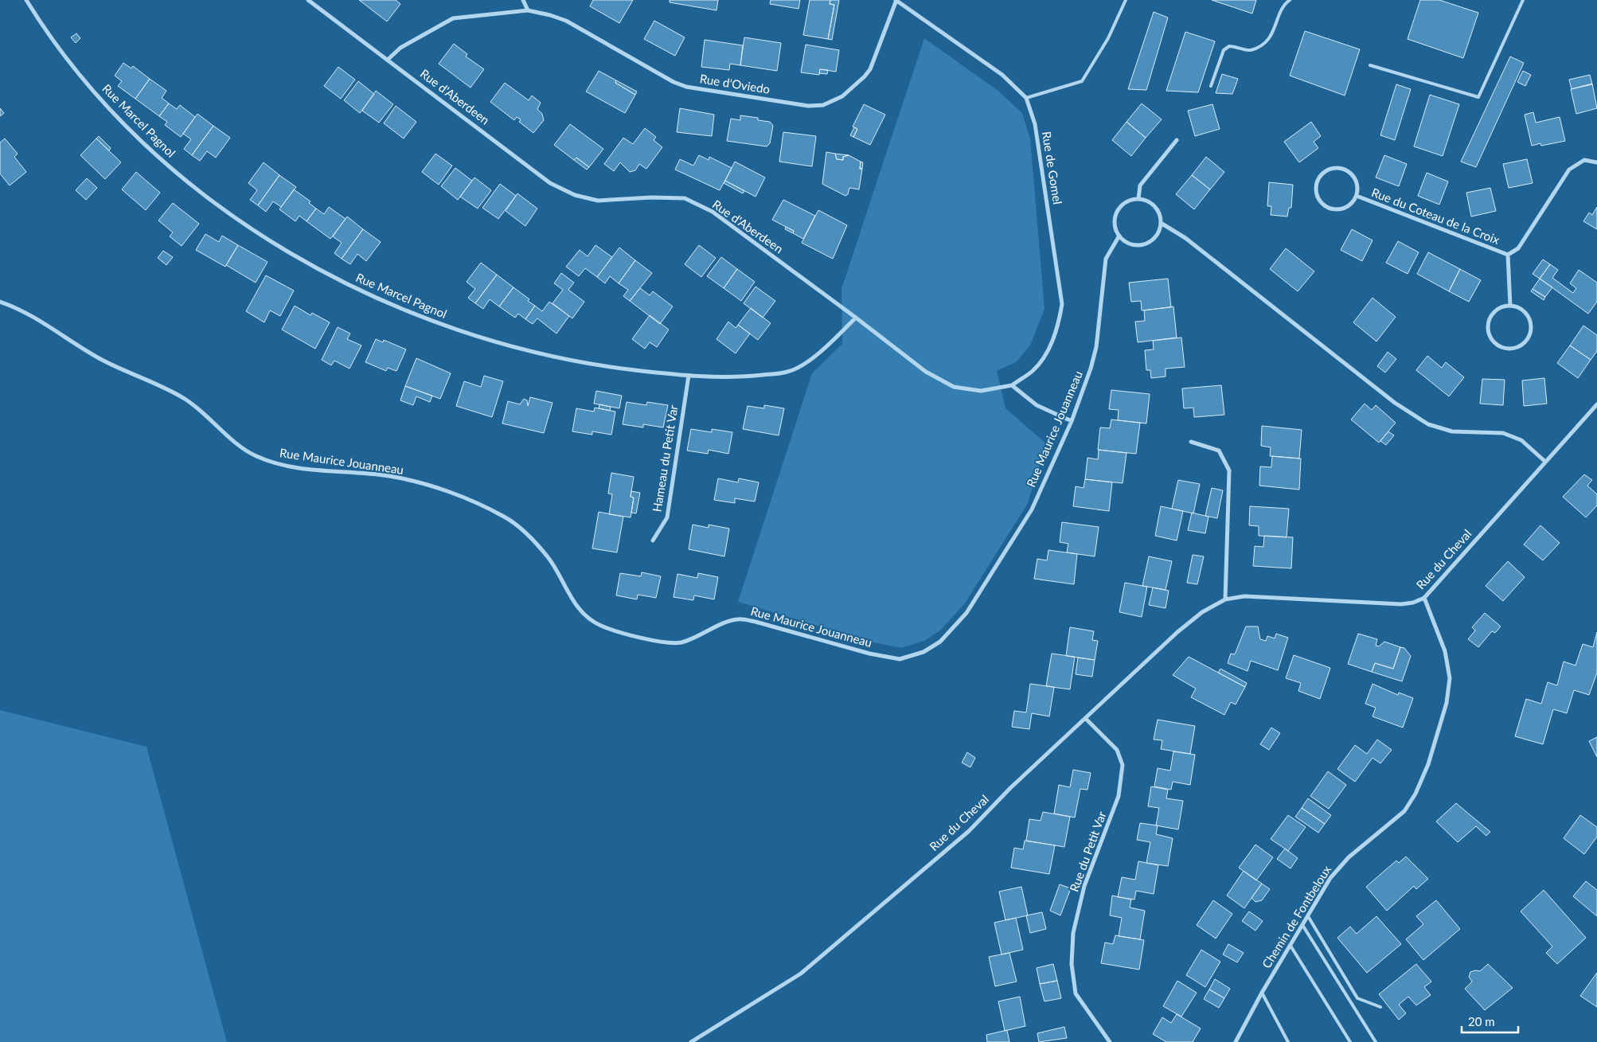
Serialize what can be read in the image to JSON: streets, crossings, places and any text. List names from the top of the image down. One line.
{"streets":{"street":["Rue d'Oviedo","Rue d'Aberdeen","Rue Marcel Pagnol","Rue de Gomel","Rue du Coteau de la Croix","Rue Maurice Jouanneau","Hameau du Petit Var","Rue du Cheval","Rue du Petit Var","Chemin de Fontbeloux"]},"crossings":[["Rue d'Oviedo","Rue d'Aberdeen"],["Rue d'Oviedo","Rue de Gomel"],["Rue d'Aberdeen","Rue Marcel Pagnol"],["Rue d'Aberdeen","Rue de Gomel"],["Rue Marcel Pagnol","Hameau du Petit Var"],["Rue du Cheval","Rue du Petit Var"],["Rue du Cheval","Chemin de Fontbeloux"]],"scale_bar":"20 m"}
